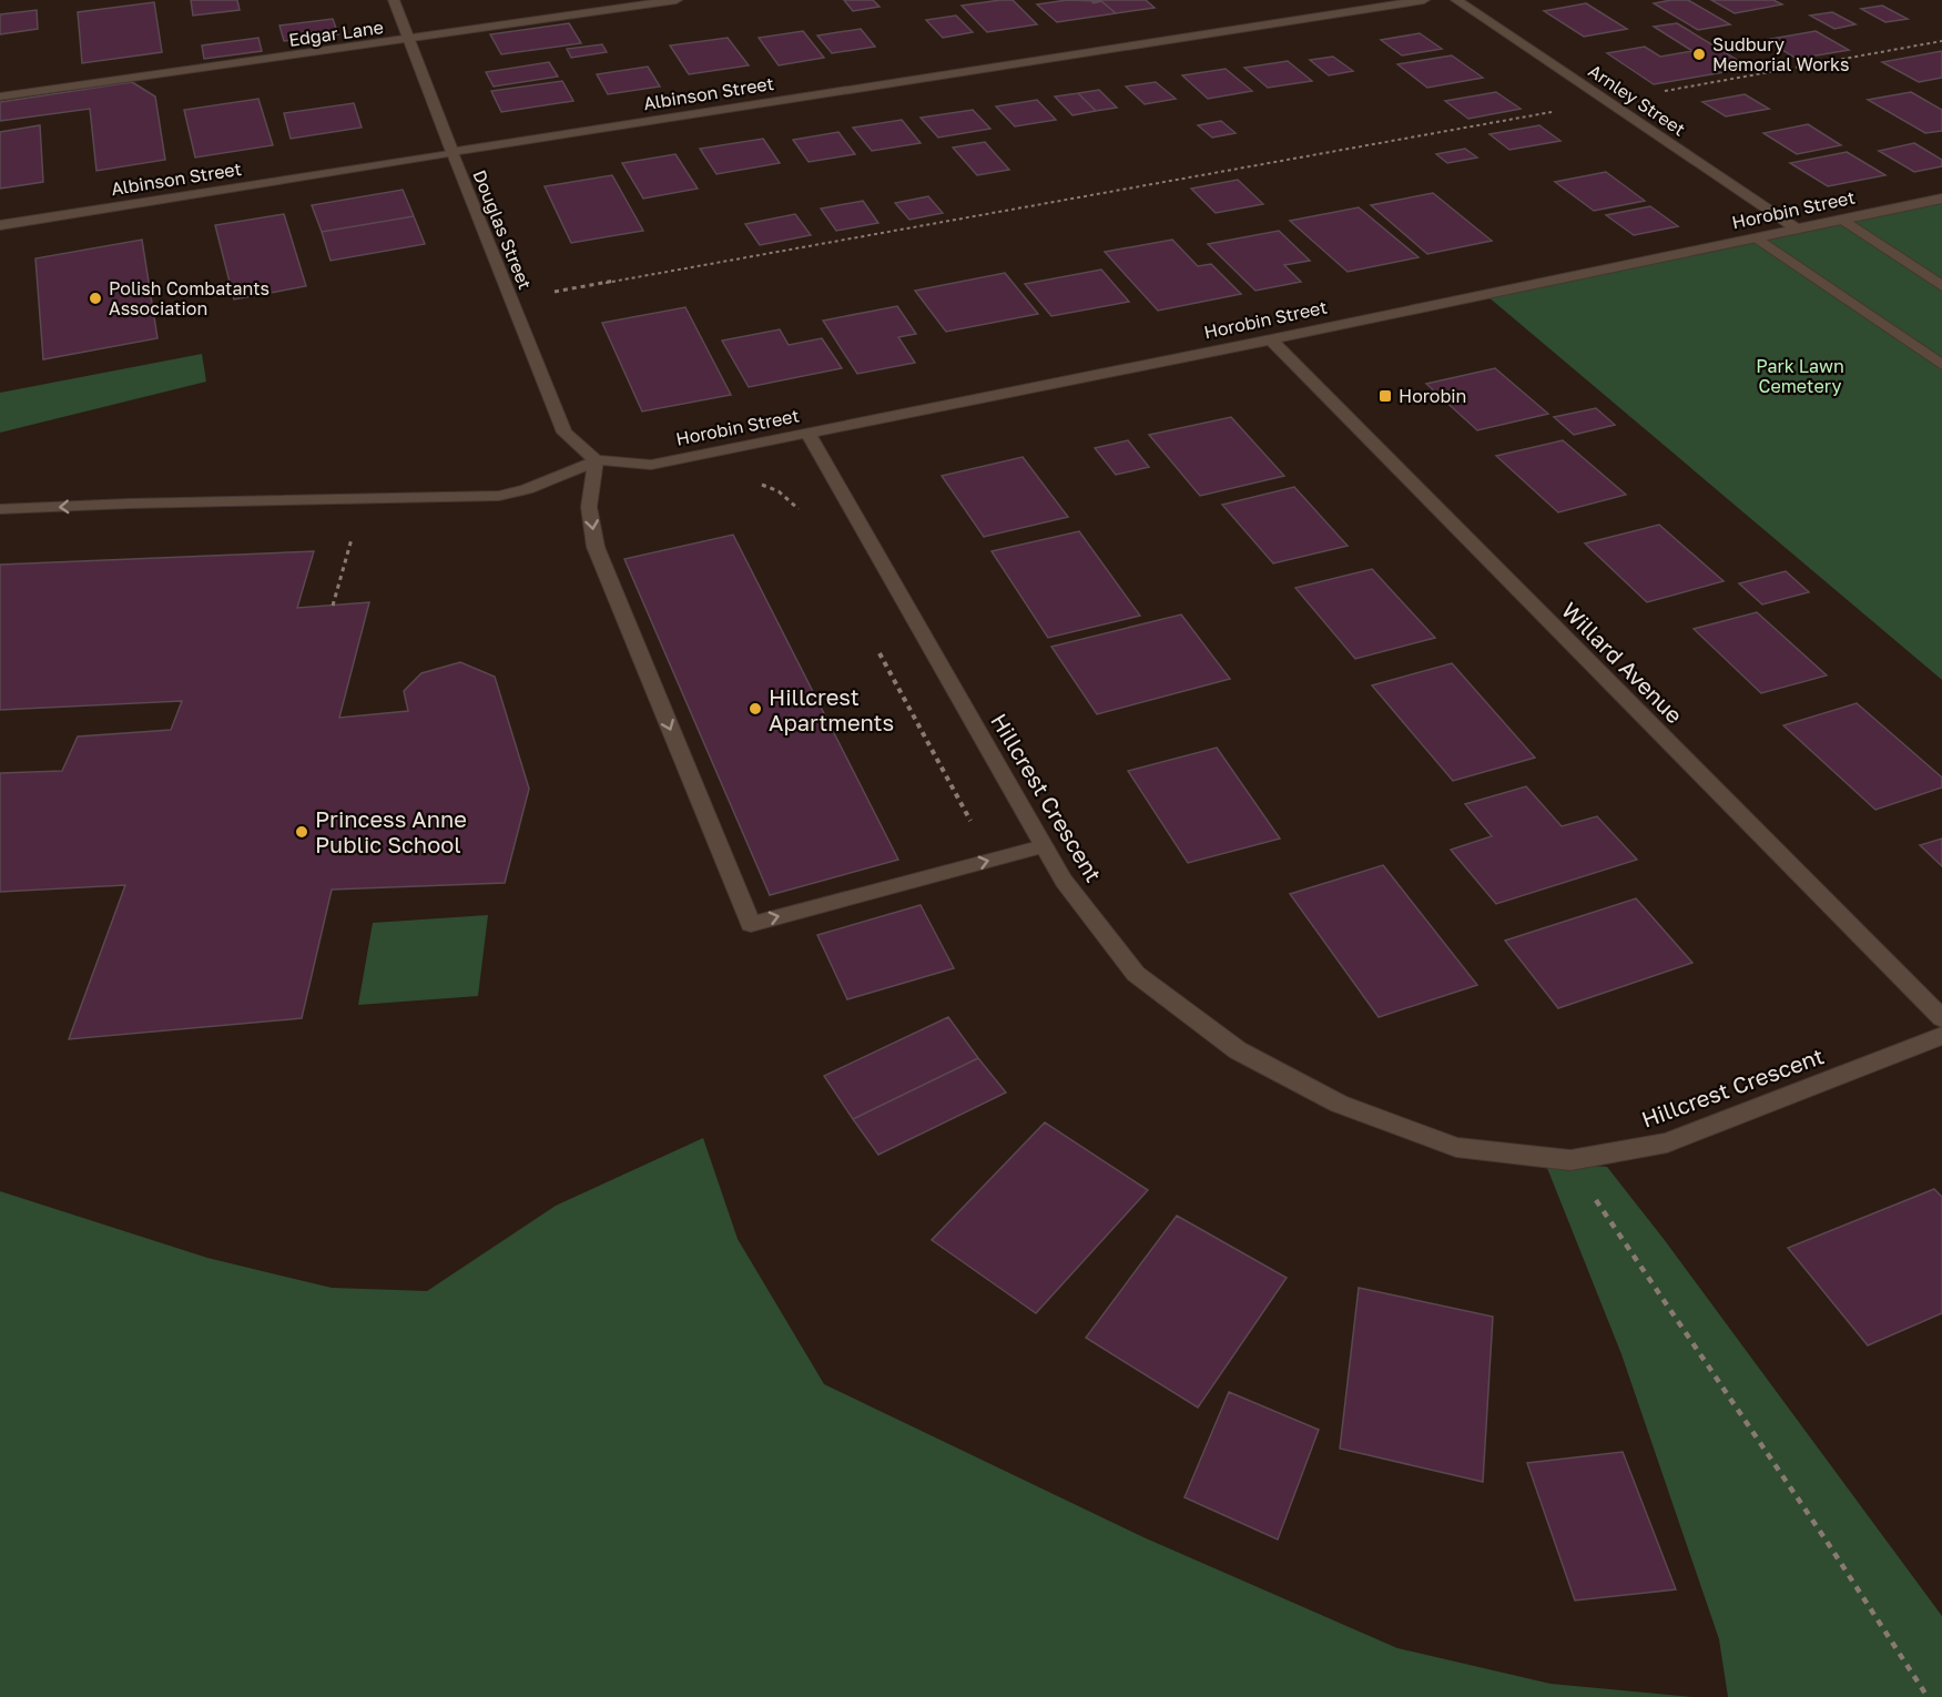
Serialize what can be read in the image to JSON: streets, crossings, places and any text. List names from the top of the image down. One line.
{"streets":{"street":["Edgar Lane","Albinson Street","Arnley Street","Horobin Street","Douglas Street","Willard Avenue","Hillcrest Crescent"]},"crossings":[["Edgar Lane","Douglas Street"],["Albinson Street","Douglas Street"],["Arnley Street","Horobin Street"],["Horobin Street","Douglas Street"],["Horobin Street","Willard Avenue"],["Horobin Street","Hillcrest Crescent"]],"parks":["Park Lawn Cemetery"],"places":{"other":["Sudbury Memorial Works","Polish Combatants Association","Hillcrest Apartments","Princess Anne Public School"],"transit":["Horobin"]}}
